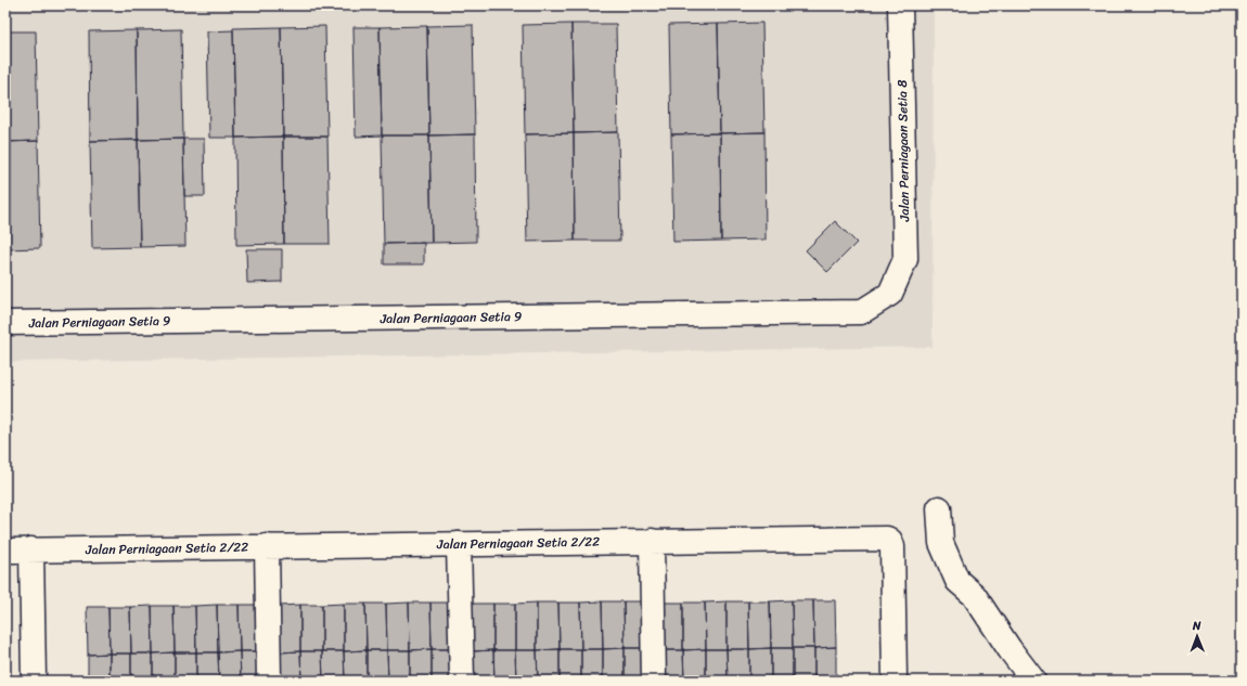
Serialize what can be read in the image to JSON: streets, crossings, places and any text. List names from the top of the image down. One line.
{"streets":{"street":["Jalan Perniagaan Setia 8","Jalan Perniagaan Setia 9","Jalan Perniagaan Setia 2/22"]},"crossings":[["Jalan Perniagaan Setia 8","Jalan Perniagaan Setia 9"]],"north":"top"}
